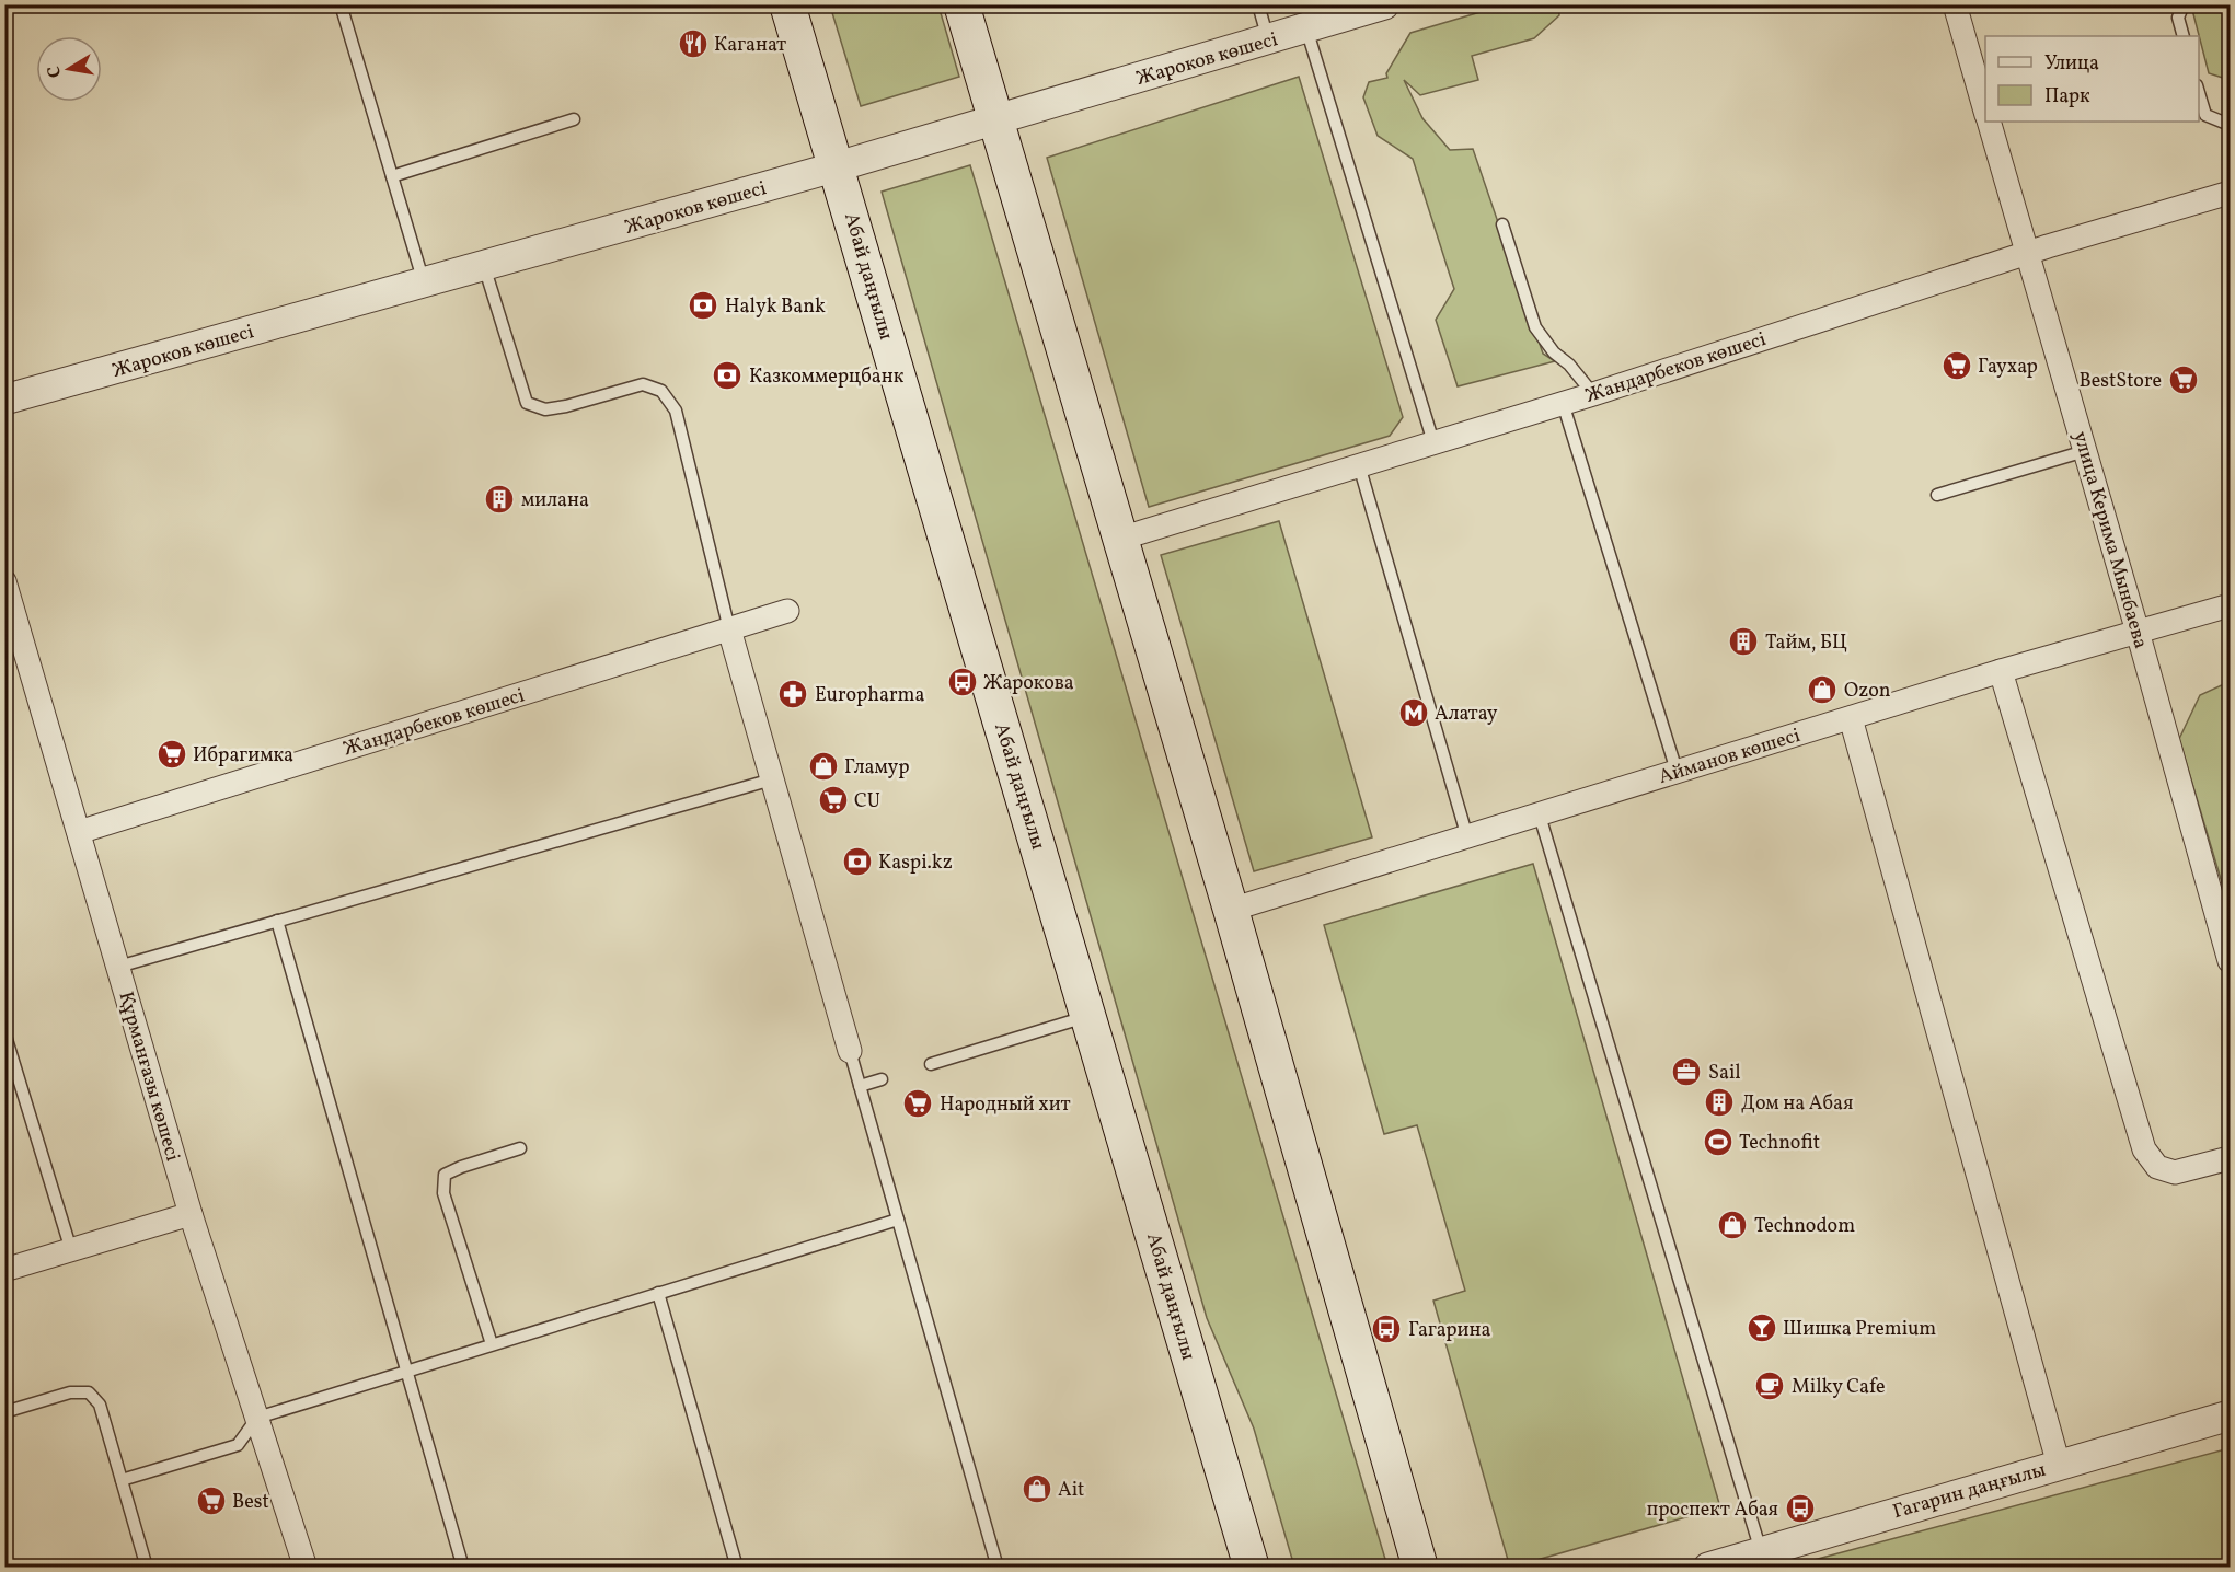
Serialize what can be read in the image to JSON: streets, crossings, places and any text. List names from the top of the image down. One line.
{"streets":{"main road":["Абай даңғылы"],"street":["Жароков көшесі","Жандарбеков көшесі","улица Керима Мынбаева","Айманов көшесі","Құрманғазы көшесі","Гагарин даңғылы"]},"crossings":[["Жароков көшесі","Абай даңғылы"],["Жандарбеков көшесі","улица Керима Мынбаева"],["Жандарбеков көшесі","Құрманғазы көшесі"],["улица Керима Мынбаева","Айманов көшесі"]],"places":{"restaurant":["Каганат"],"bank":["Halyk Bank","Казкоммерцбанк","Kaspi.kz"],"supermarket":["Гаухар","BestStore","Ибрагимка","CU","Народный хит","Best"],"building":["милана","Тайм, БЦ","Дом на Абая"],"bus stop":["Жарокова","Гагарина","проспект Абая"],"shop":["Ozon","Гламур","Technodom","Ait"],"pharmacy":["Europharma"],"metro station":["Алатау"],"office":["Sail"],"sports":["Technofit"],"bar":["Шишка Premium"],"cafe":["Milky Cafe"]},"legend":["Улица","Парк"],"north":"left"}
